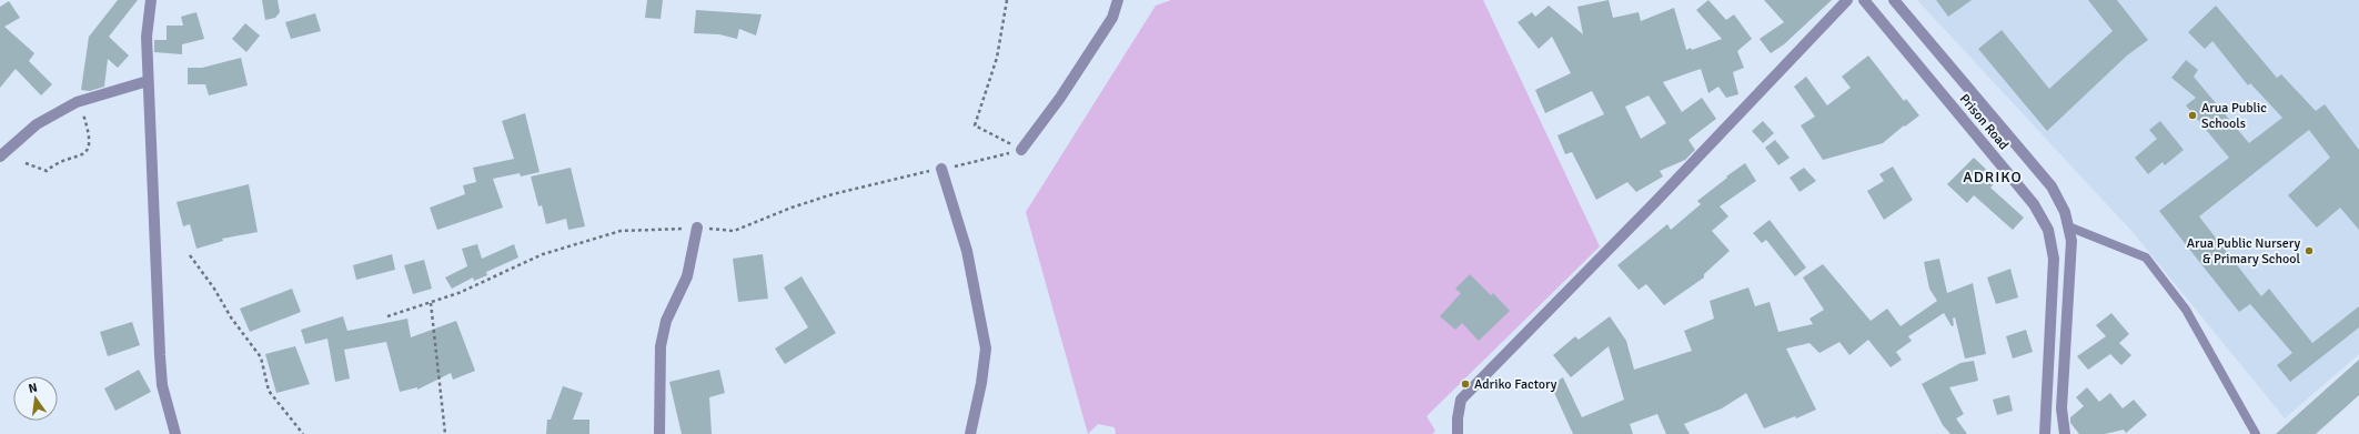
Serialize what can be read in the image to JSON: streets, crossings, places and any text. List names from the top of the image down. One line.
{"streets":{"street":["Prison Road"]},"districts":["ADRIKO"],"places":["Arua Public Schools","Arua Public Nursery & Primary School","Adriko Factory"],"north":"top"}
